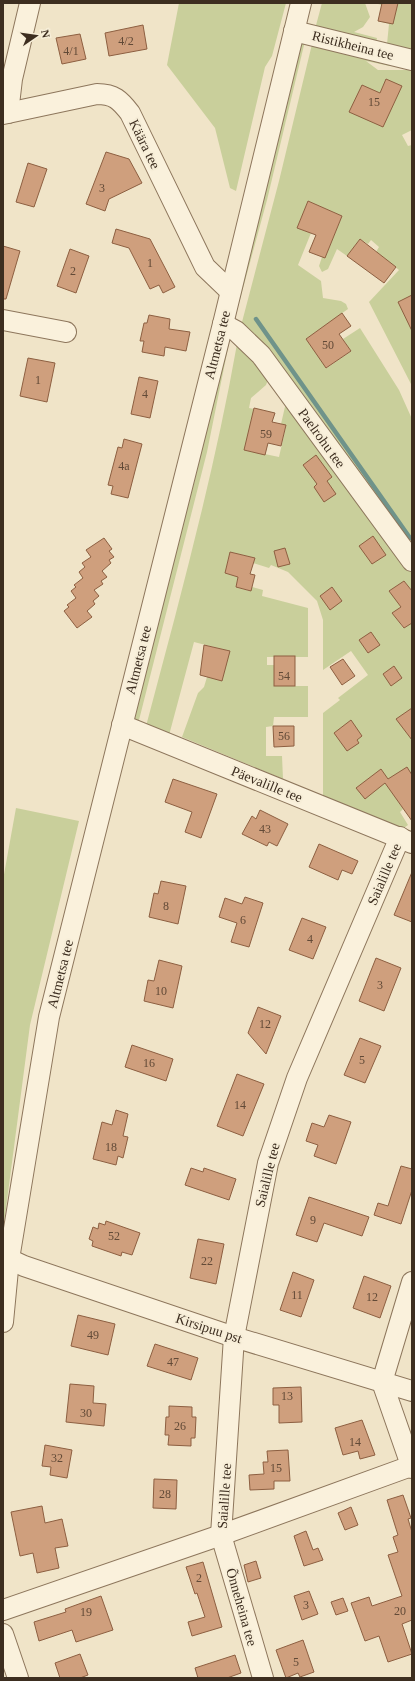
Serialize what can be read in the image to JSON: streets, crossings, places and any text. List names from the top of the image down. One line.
{"streets":{"street":["Ristikheina tee","Käära tee","Altmetsa tee","Paelrohu tee","Päevalille tee","Saialille tee","Kirsipuu pst","Õnneheina tee"]},"crossings":[["Ristikheina tee","Altmetsa tee"],["Käära tee","Altmetsa tee"],["Altmetsa tee","Paelrohu tee"],["Altmetsa tee","Päevalille tee"],["Altmetsa tee","Kirsipuu pst"],["Päevalille tee","Saialille tee"],["Saialille tee","Kirsipuu pst"],["Saialille tee","Õnneheina tee"]],"house_numbers":["4/2","4/1","15","3","1","2","50","1","4","59","4a","54","56","43","8","6","4","3","10","12","5","16","14","18","9","52","22","11","12","49","47","13","30","26","14","32","15","28","2","3","20","19","5"],"north":"right"}
